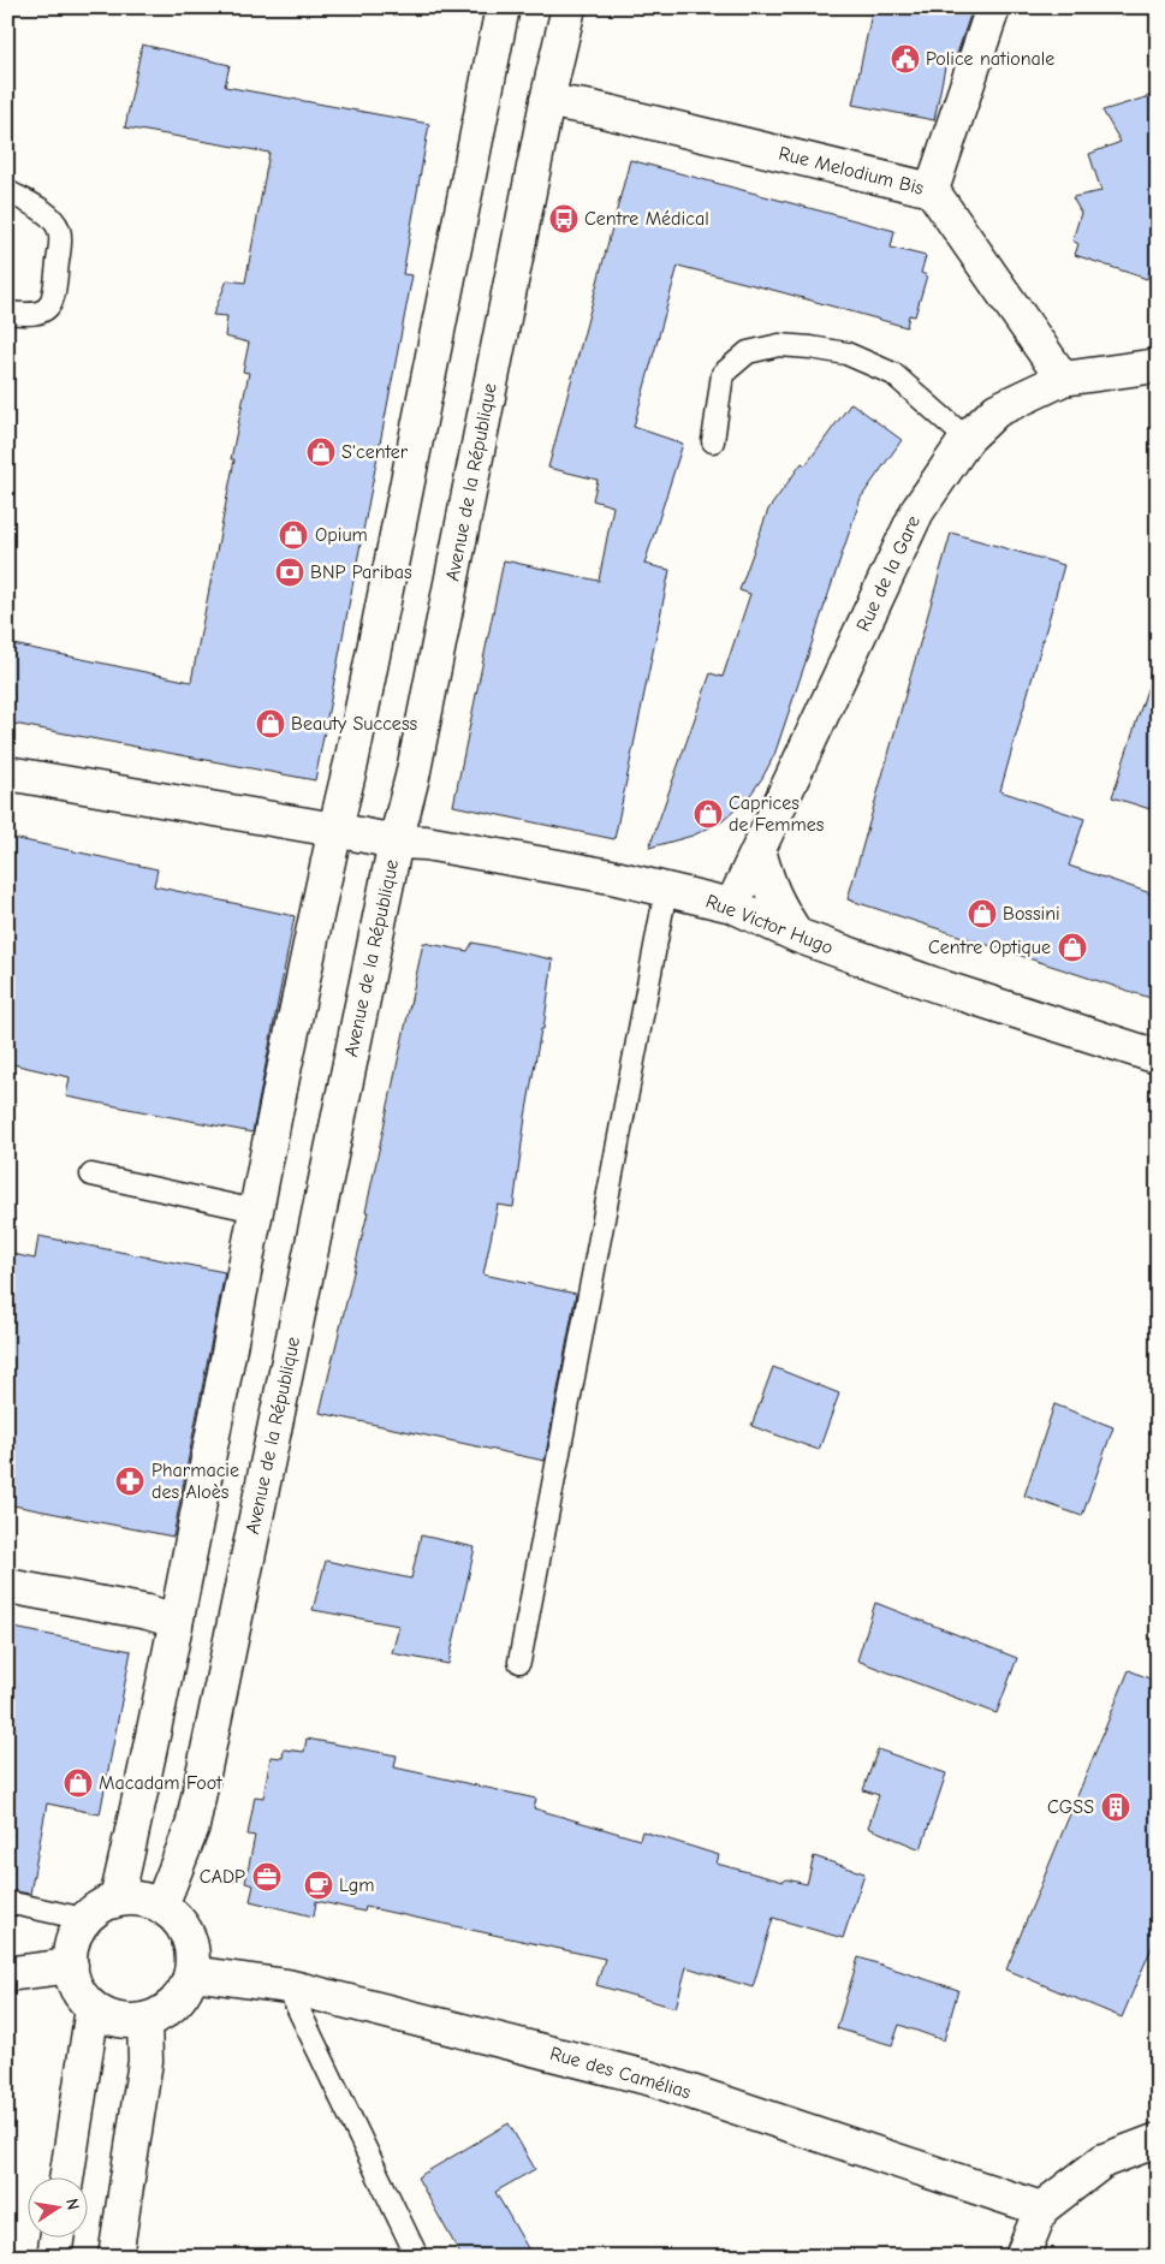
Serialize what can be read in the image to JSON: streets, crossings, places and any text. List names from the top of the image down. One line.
{"streets":{"main road":["Rue Melodium Bis","Avenue de la République","Rue de la Gare","Rue Victor Hugo","Rue des Camélias"]},"crossings":[["Rue Melodium Bis","Avenue de la République"],["Rue Melodium Bis","Rue de la Gare"],["Avenue de la République","Rue Victor Hugo"],["Avenue de la République","Rue des Camélias"],["Rue de la Gare","Rue Victor Hugo"]],"places":{"public building":["Police nationale"],"bus stop":["Centre Médical"],"shop":["S'center","Opium","Beauty Success","Caprices de Femmes","Bossini","Centre Optique","Macadam Foot"],"bank":["BNP Paribas"],"pharmacy":["Pharmacie des Aloès"],"building":["CGSS"],"office":["CADP"],"cafe":["Lgm"]},"north":"right"}
